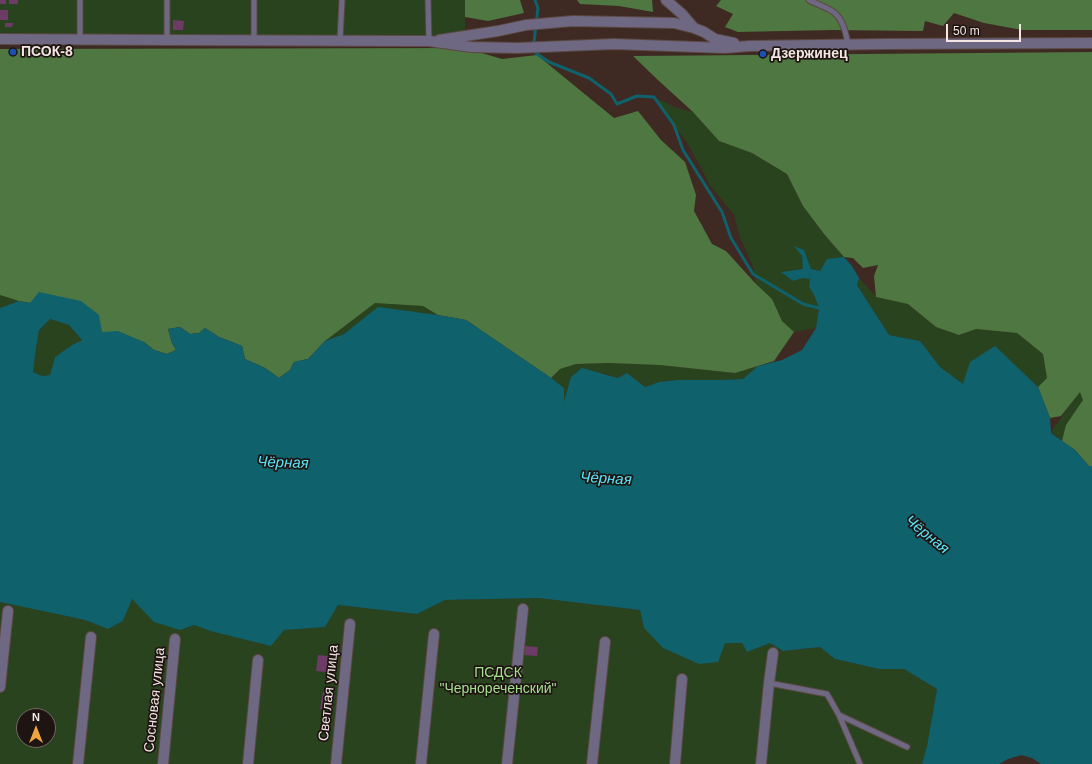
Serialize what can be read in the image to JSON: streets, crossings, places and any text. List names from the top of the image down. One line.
{"streets":{"street":["Светлая улица","Сосновая улица"]},"water":["Чёрная"],"parks":["ПСДСК \"Чернореченский\""],"places":["ПСОК-8","Дзержинец"],"scale_bar":"50 m","north":"top"}
